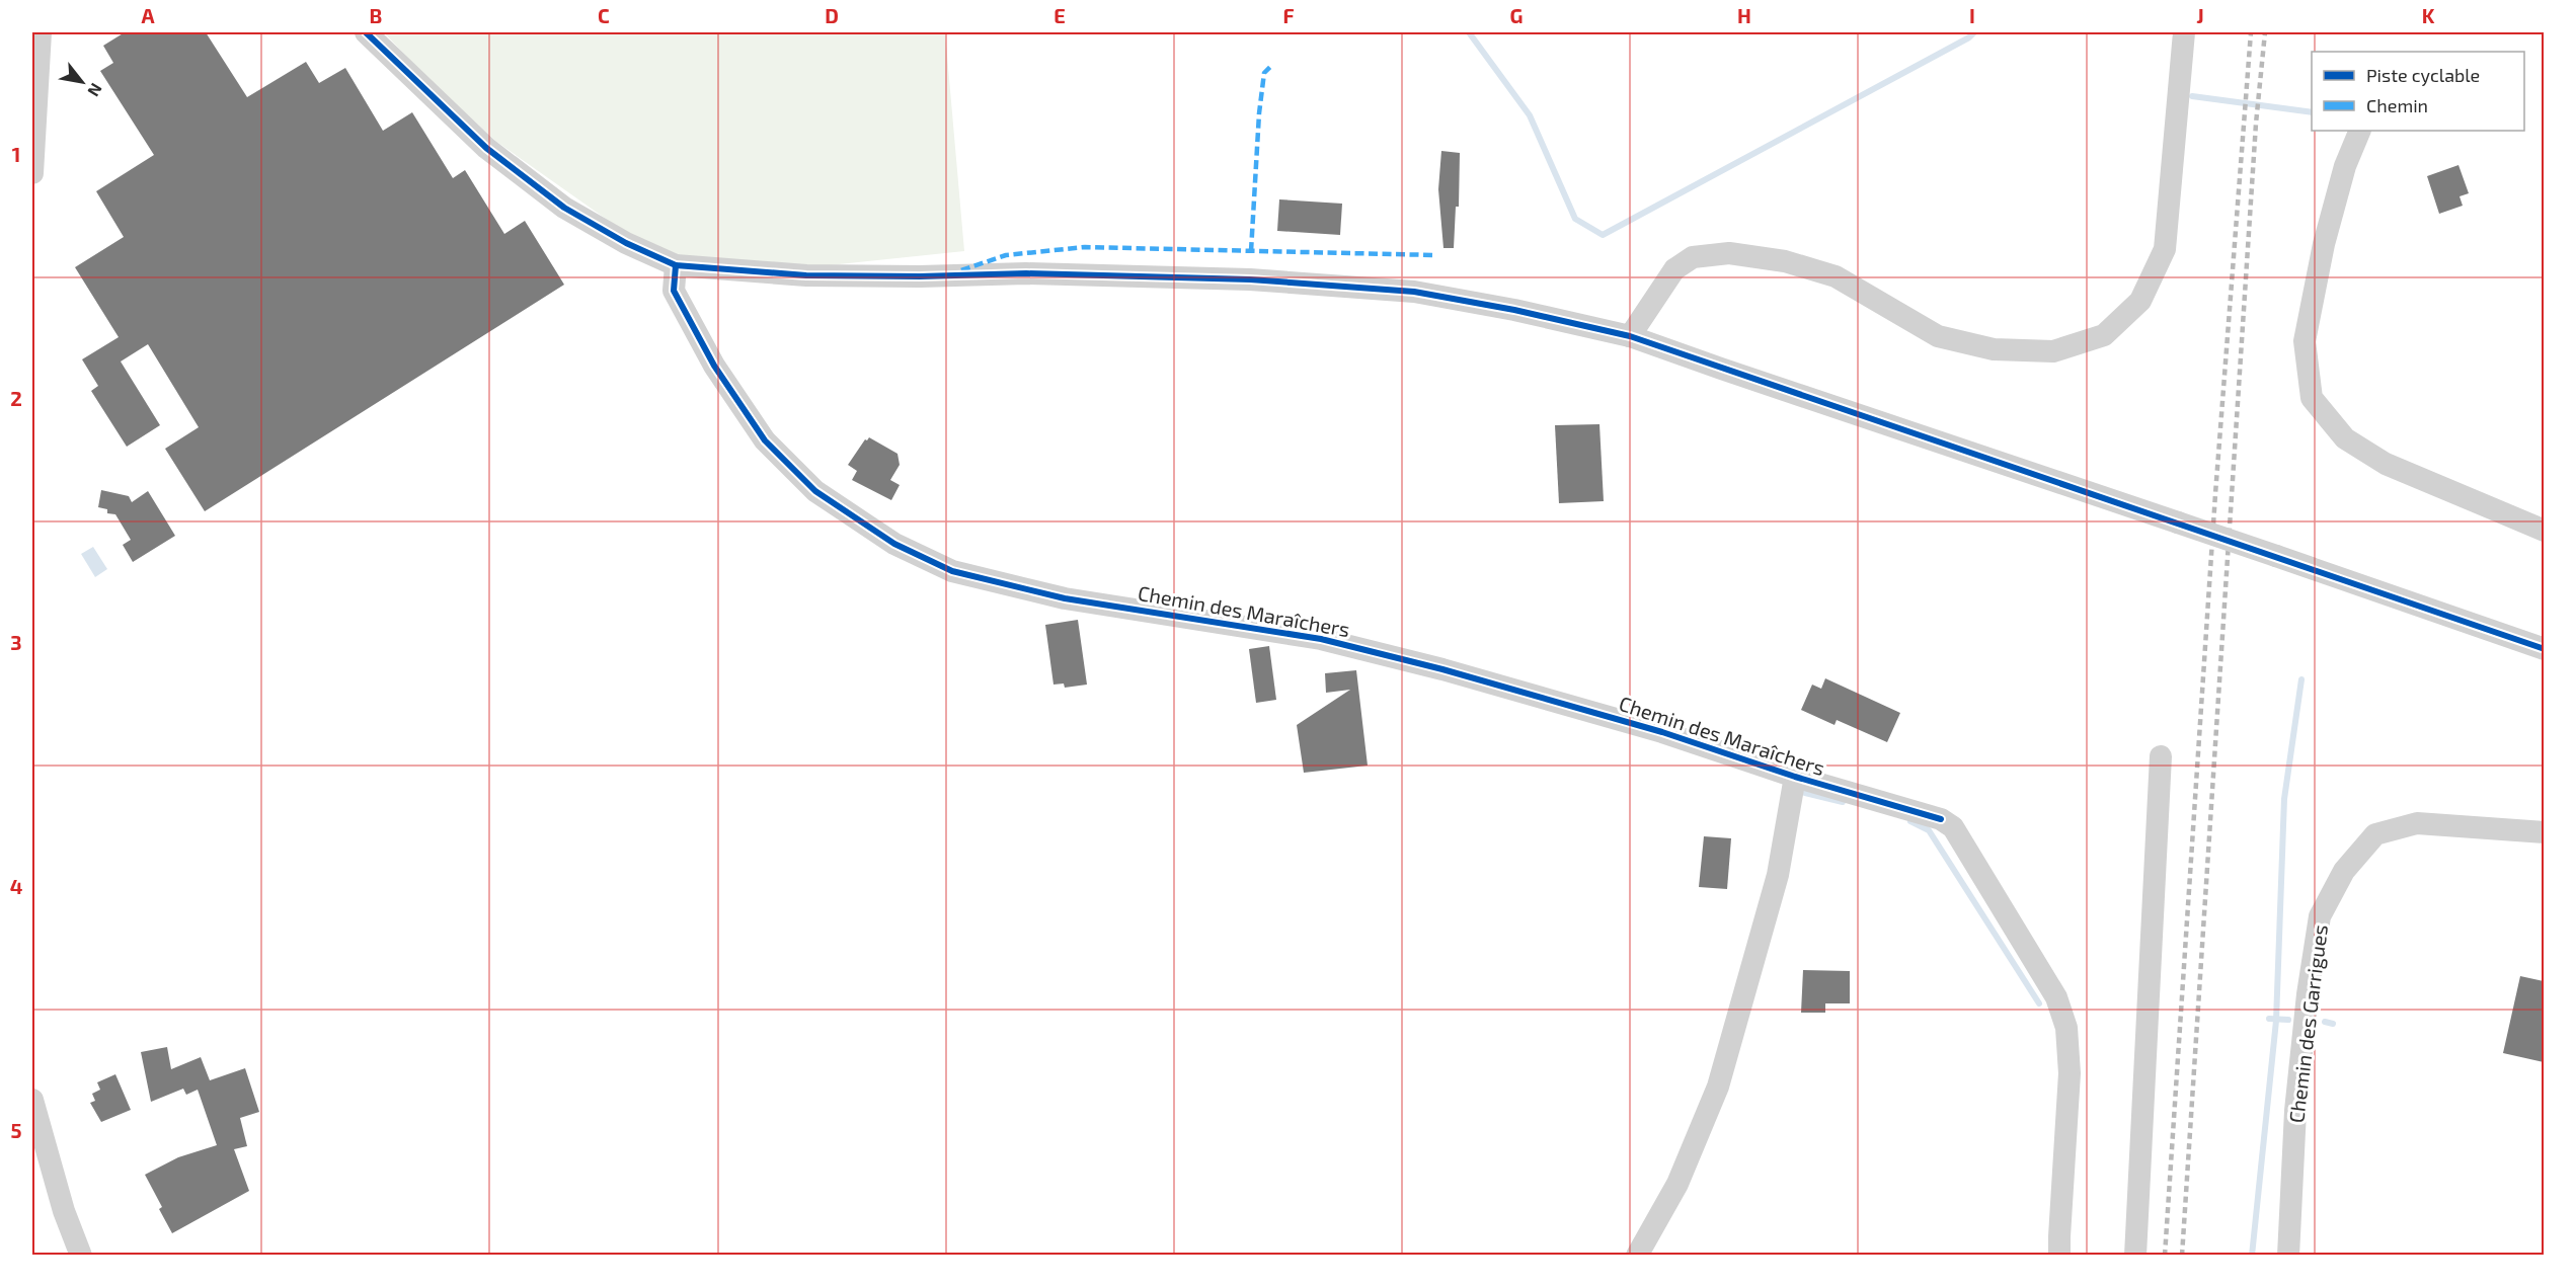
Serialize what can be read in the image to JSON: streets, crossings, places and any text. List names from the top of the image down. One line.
{"streets":{"street":["Chemin des Maraîchers","Chemin des Garrigues"]},"legend":["Piste cyclable","Chemin"],"north":"bottom right","grid":{"columns":["A","B","C","D","E","F","G","H","I","J","K"],"rows":["1","2","3","4","5"]}}
